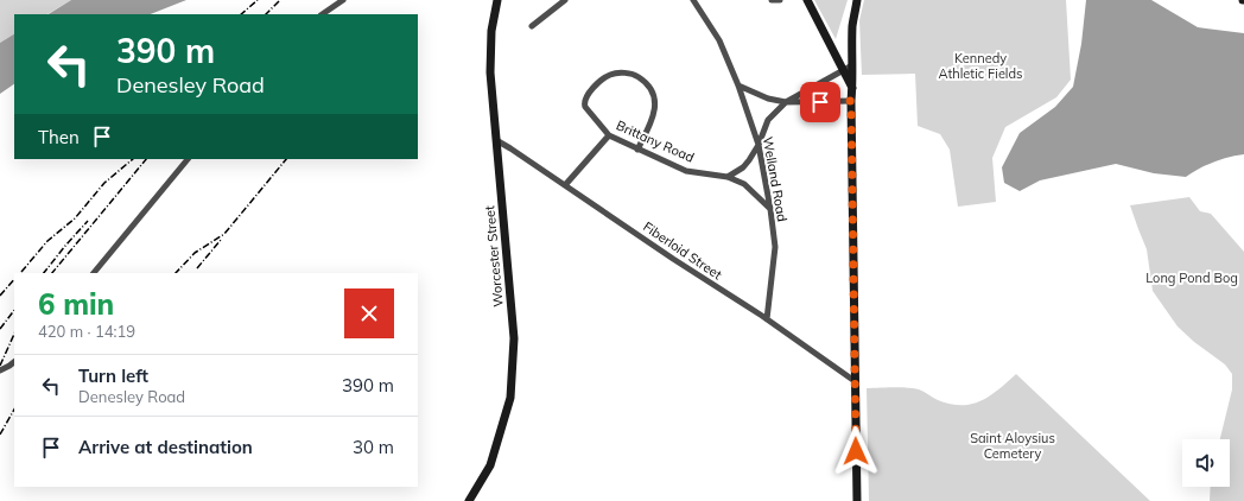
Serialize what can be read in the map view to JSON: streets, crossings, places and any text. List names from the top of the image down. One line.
{"streets":{"main road":["Worcester Street"],"street":["Brittany Road","Welland Road","Fiberloid Street"]},"crossings":[["Brittany Road","Welland Road"],["Welland Road","Fiberloid Street"],["Fiberloid Street","Worcester Street"]],"parks":["Kennedy Athletic Fields","Long Pond Bog","Saint Aloysius Cemetery"],"page":{"turn":["390 m","Denesley Road"],"then":"Then","heading":["6 min","420 m · 14:19"],"list":[{"name":"Turn left","note":"Denesley Road","value":"390 m"},{"name":"Arrive at destination","value":"30 m"}]}}
